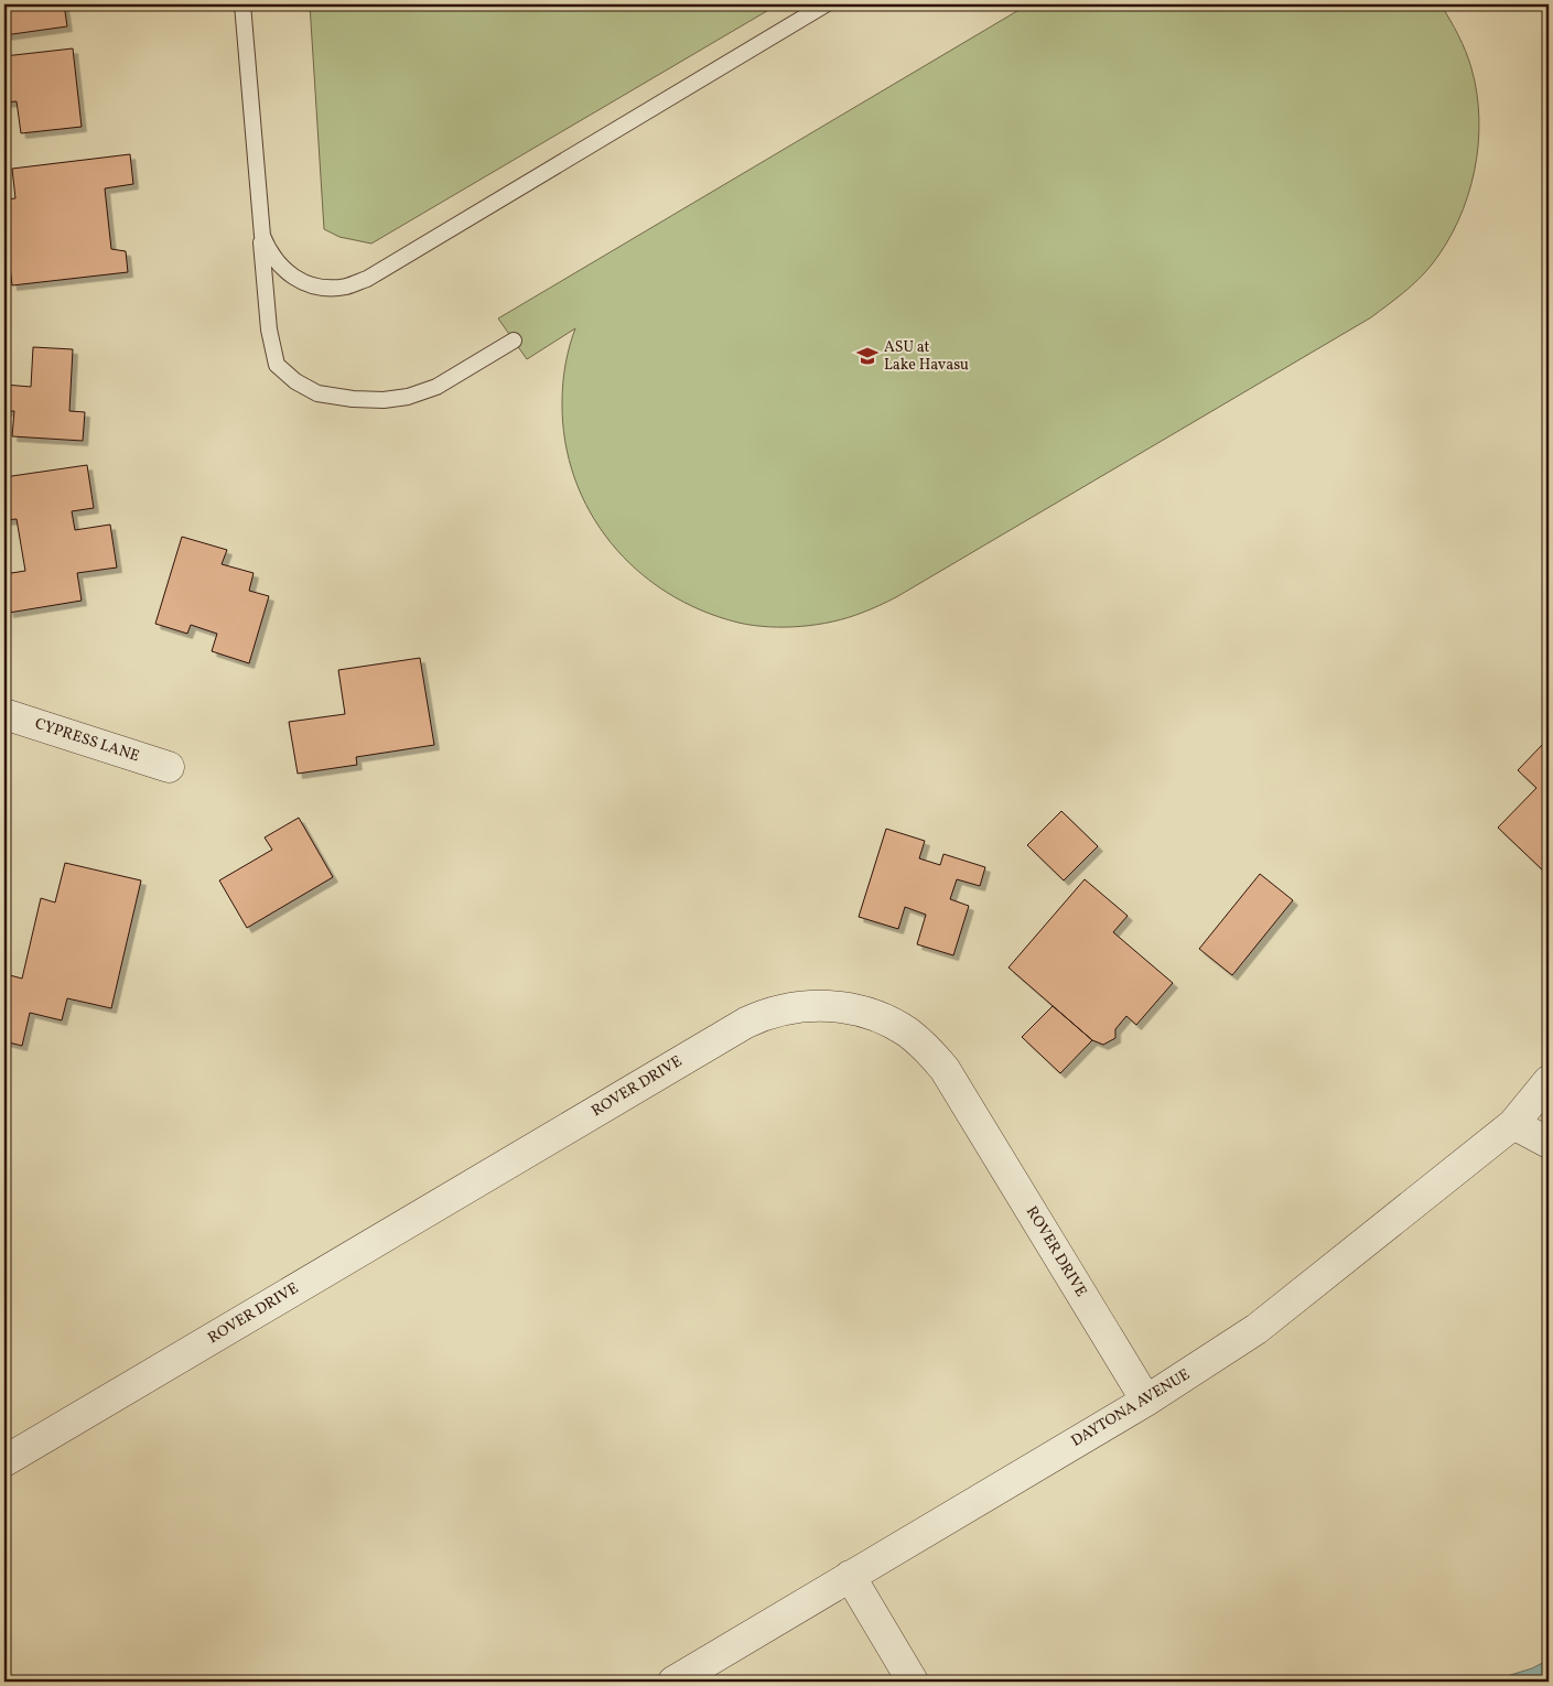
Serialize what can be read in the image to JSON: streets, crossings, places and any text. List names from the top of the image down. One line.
{"streets":{"street":["CYPRESS LANE","ROVER DRIVE","DAYTONA AVENUE"]},"crossings":[["ROVER DRIVE","DAYTONA AVENUE"]],"places":{"school or university":["ASU at Lake Havasu"]}}
